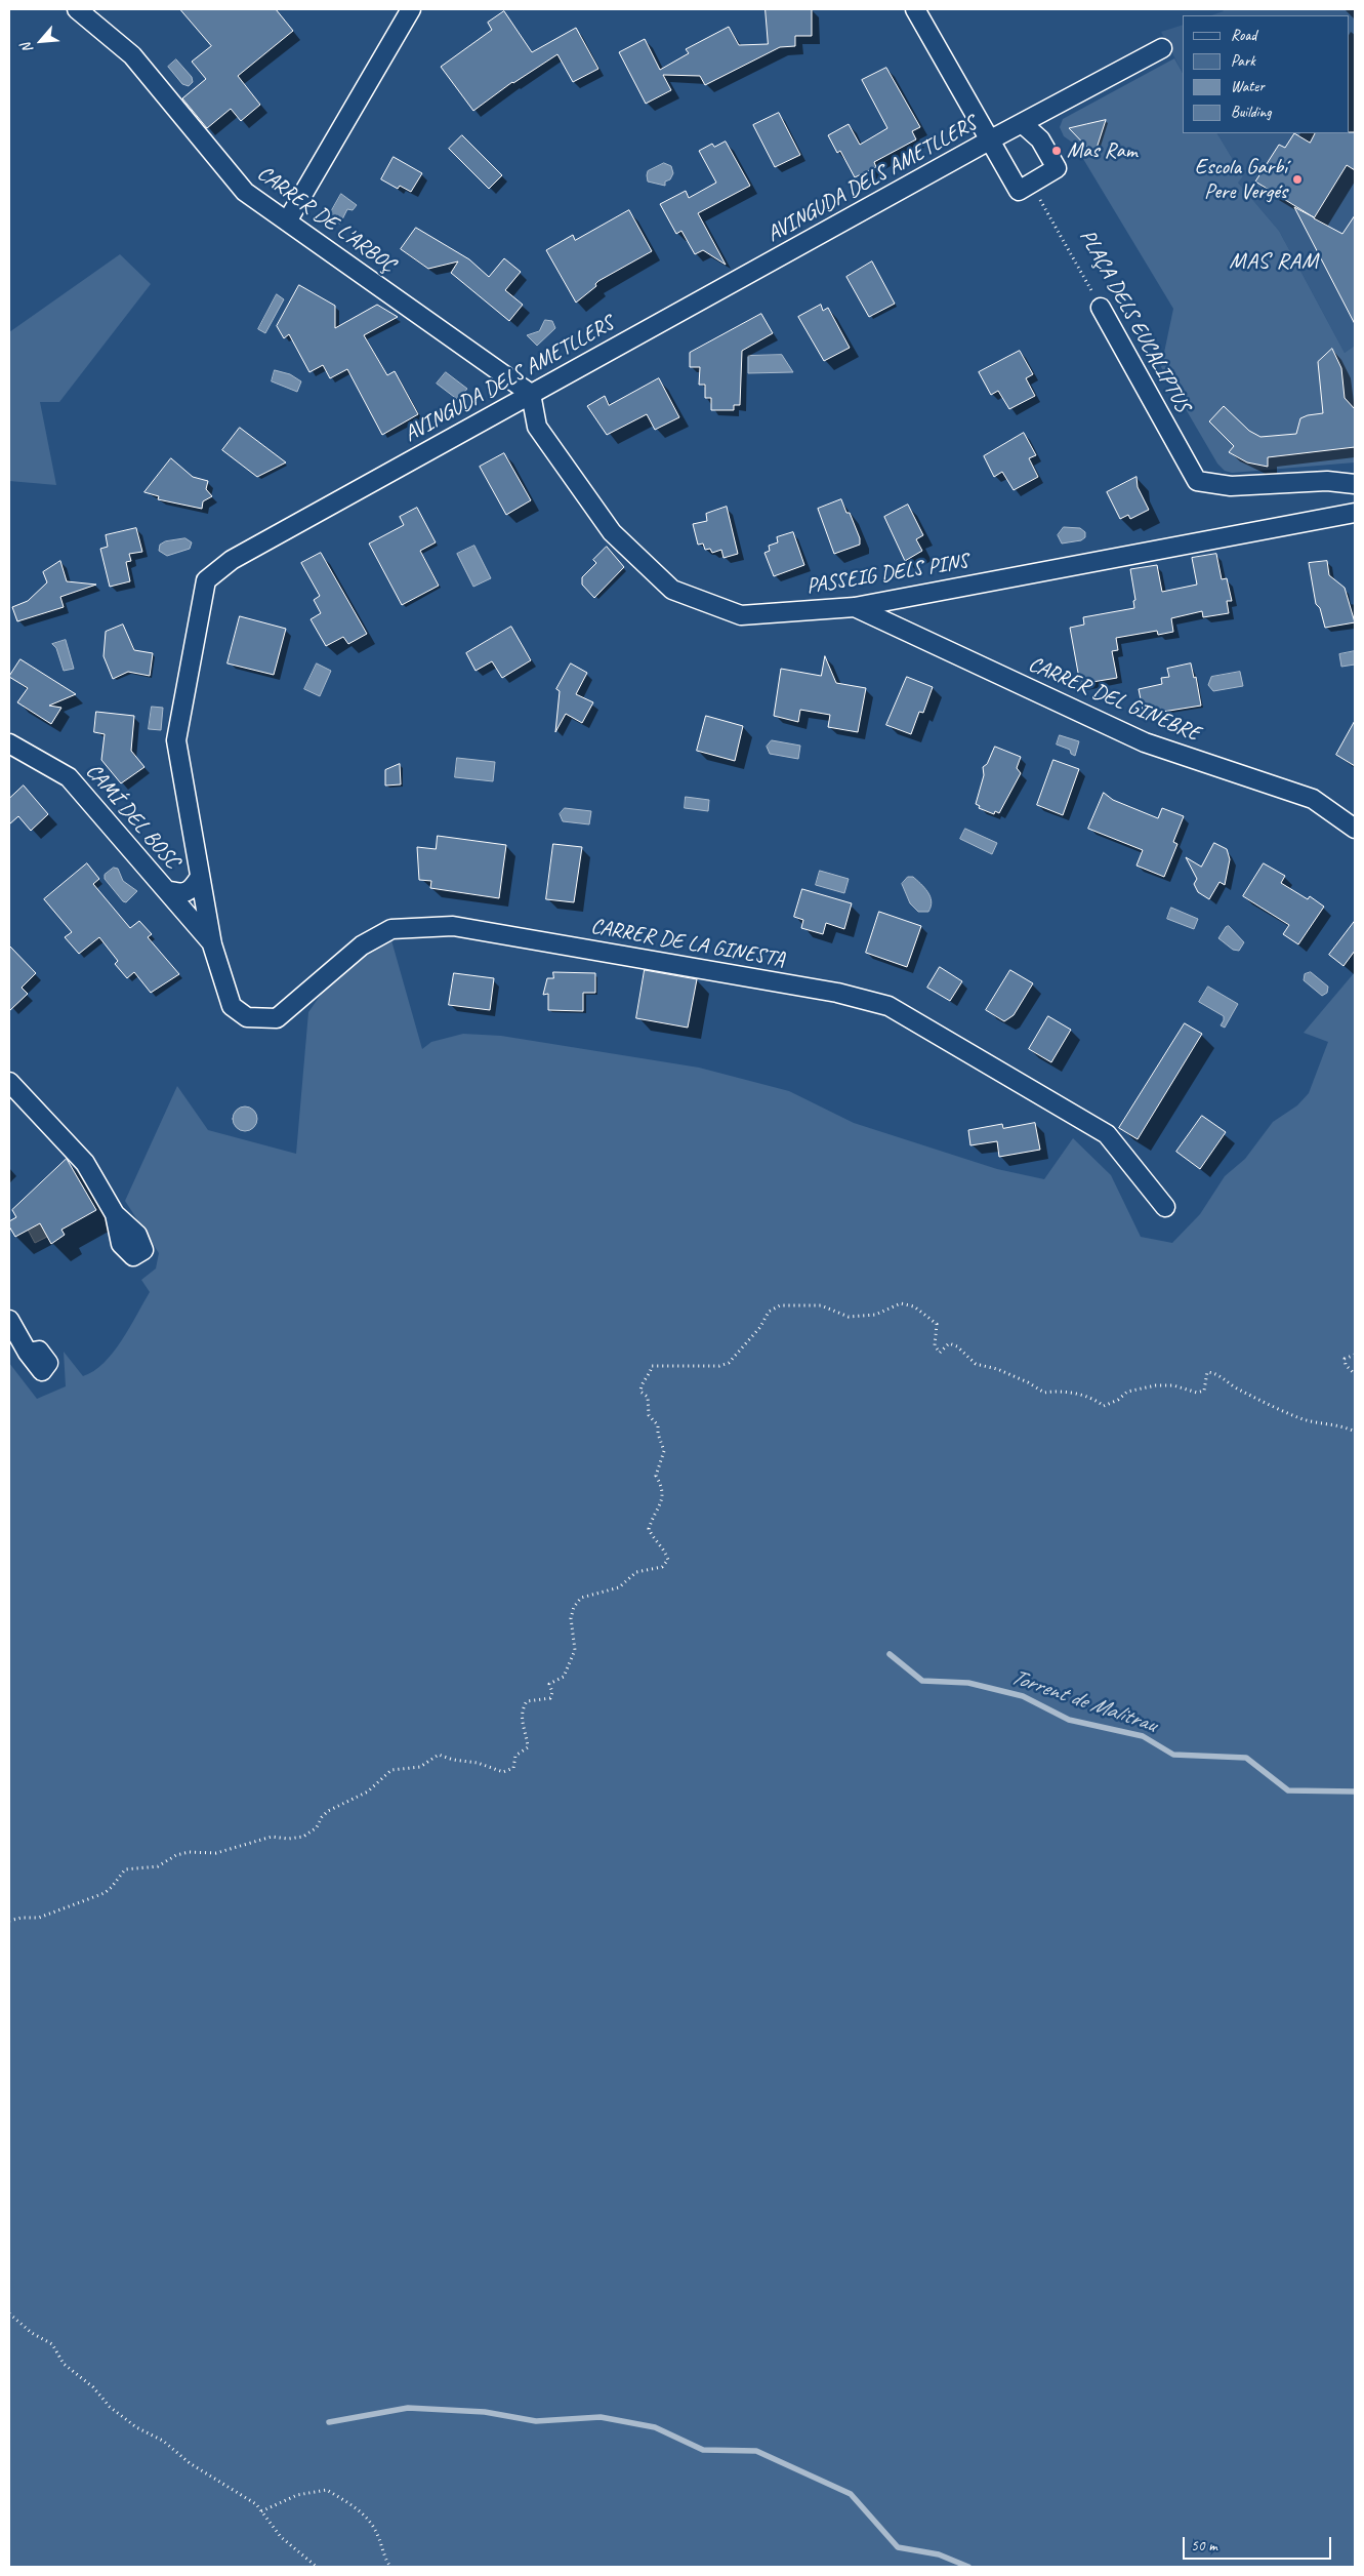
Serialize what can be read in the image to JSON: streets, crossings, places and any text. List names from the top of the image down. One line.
{"streets":{"street":["AVINGUDA DELS AMETLLERS","CARRER DE L'ARBOÇ","PLAÇA DELS EUCALIPTUS","PASSEIG DELS PINS","CARRER DEL GINEBRE","CAMÍ DEL BOSC","CARRER DE LA GINESTA"]},"crossings":[["AVINGUDA DELS AMETLLERS","CARRER DE L'ARBOÇ"],["AVINGUDA DELS AMETLLERS","PASSEIG DELS PINS"],["AVINGUDA DELS AMETLLERS","CAMÍ DEL BOSC"],["AVINGUDA DELS AMETLLERS","CARRER DE LA GINESTA"],["CARRER DE L'ARBOÇ","PASSEIG DELS PINS"],["PASSEIG DELS PINS","CARRER DEL GINEBRE"],["CAMÍ DEL BOSC","CARRER DE LA GINESTA"]],"districts":["MAS RAM"],"water":["Torrent de Malitrau"],"places":["Mas Ram","Escola Garbí Pere Vergés"],"legend":["Road","Park","Water","Building"],"scale_bar":"50 m","north":"bottom left"}
